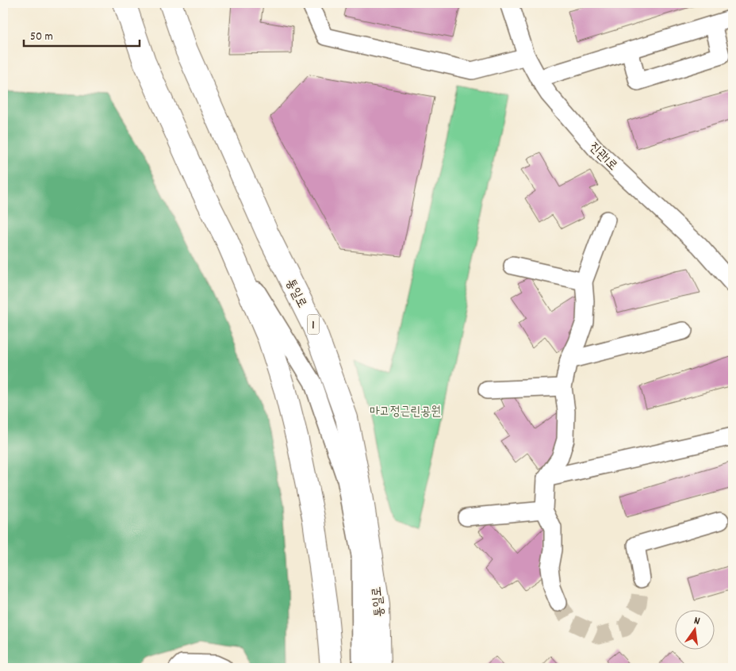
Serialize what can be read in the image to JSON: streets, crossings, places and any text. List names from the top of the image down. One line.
{"streets":{"main road":["통일로","1"],"street":["진관1로"]},"parks":["마고정근린공원"],"scale_bar":"50 m","north":"top"}
